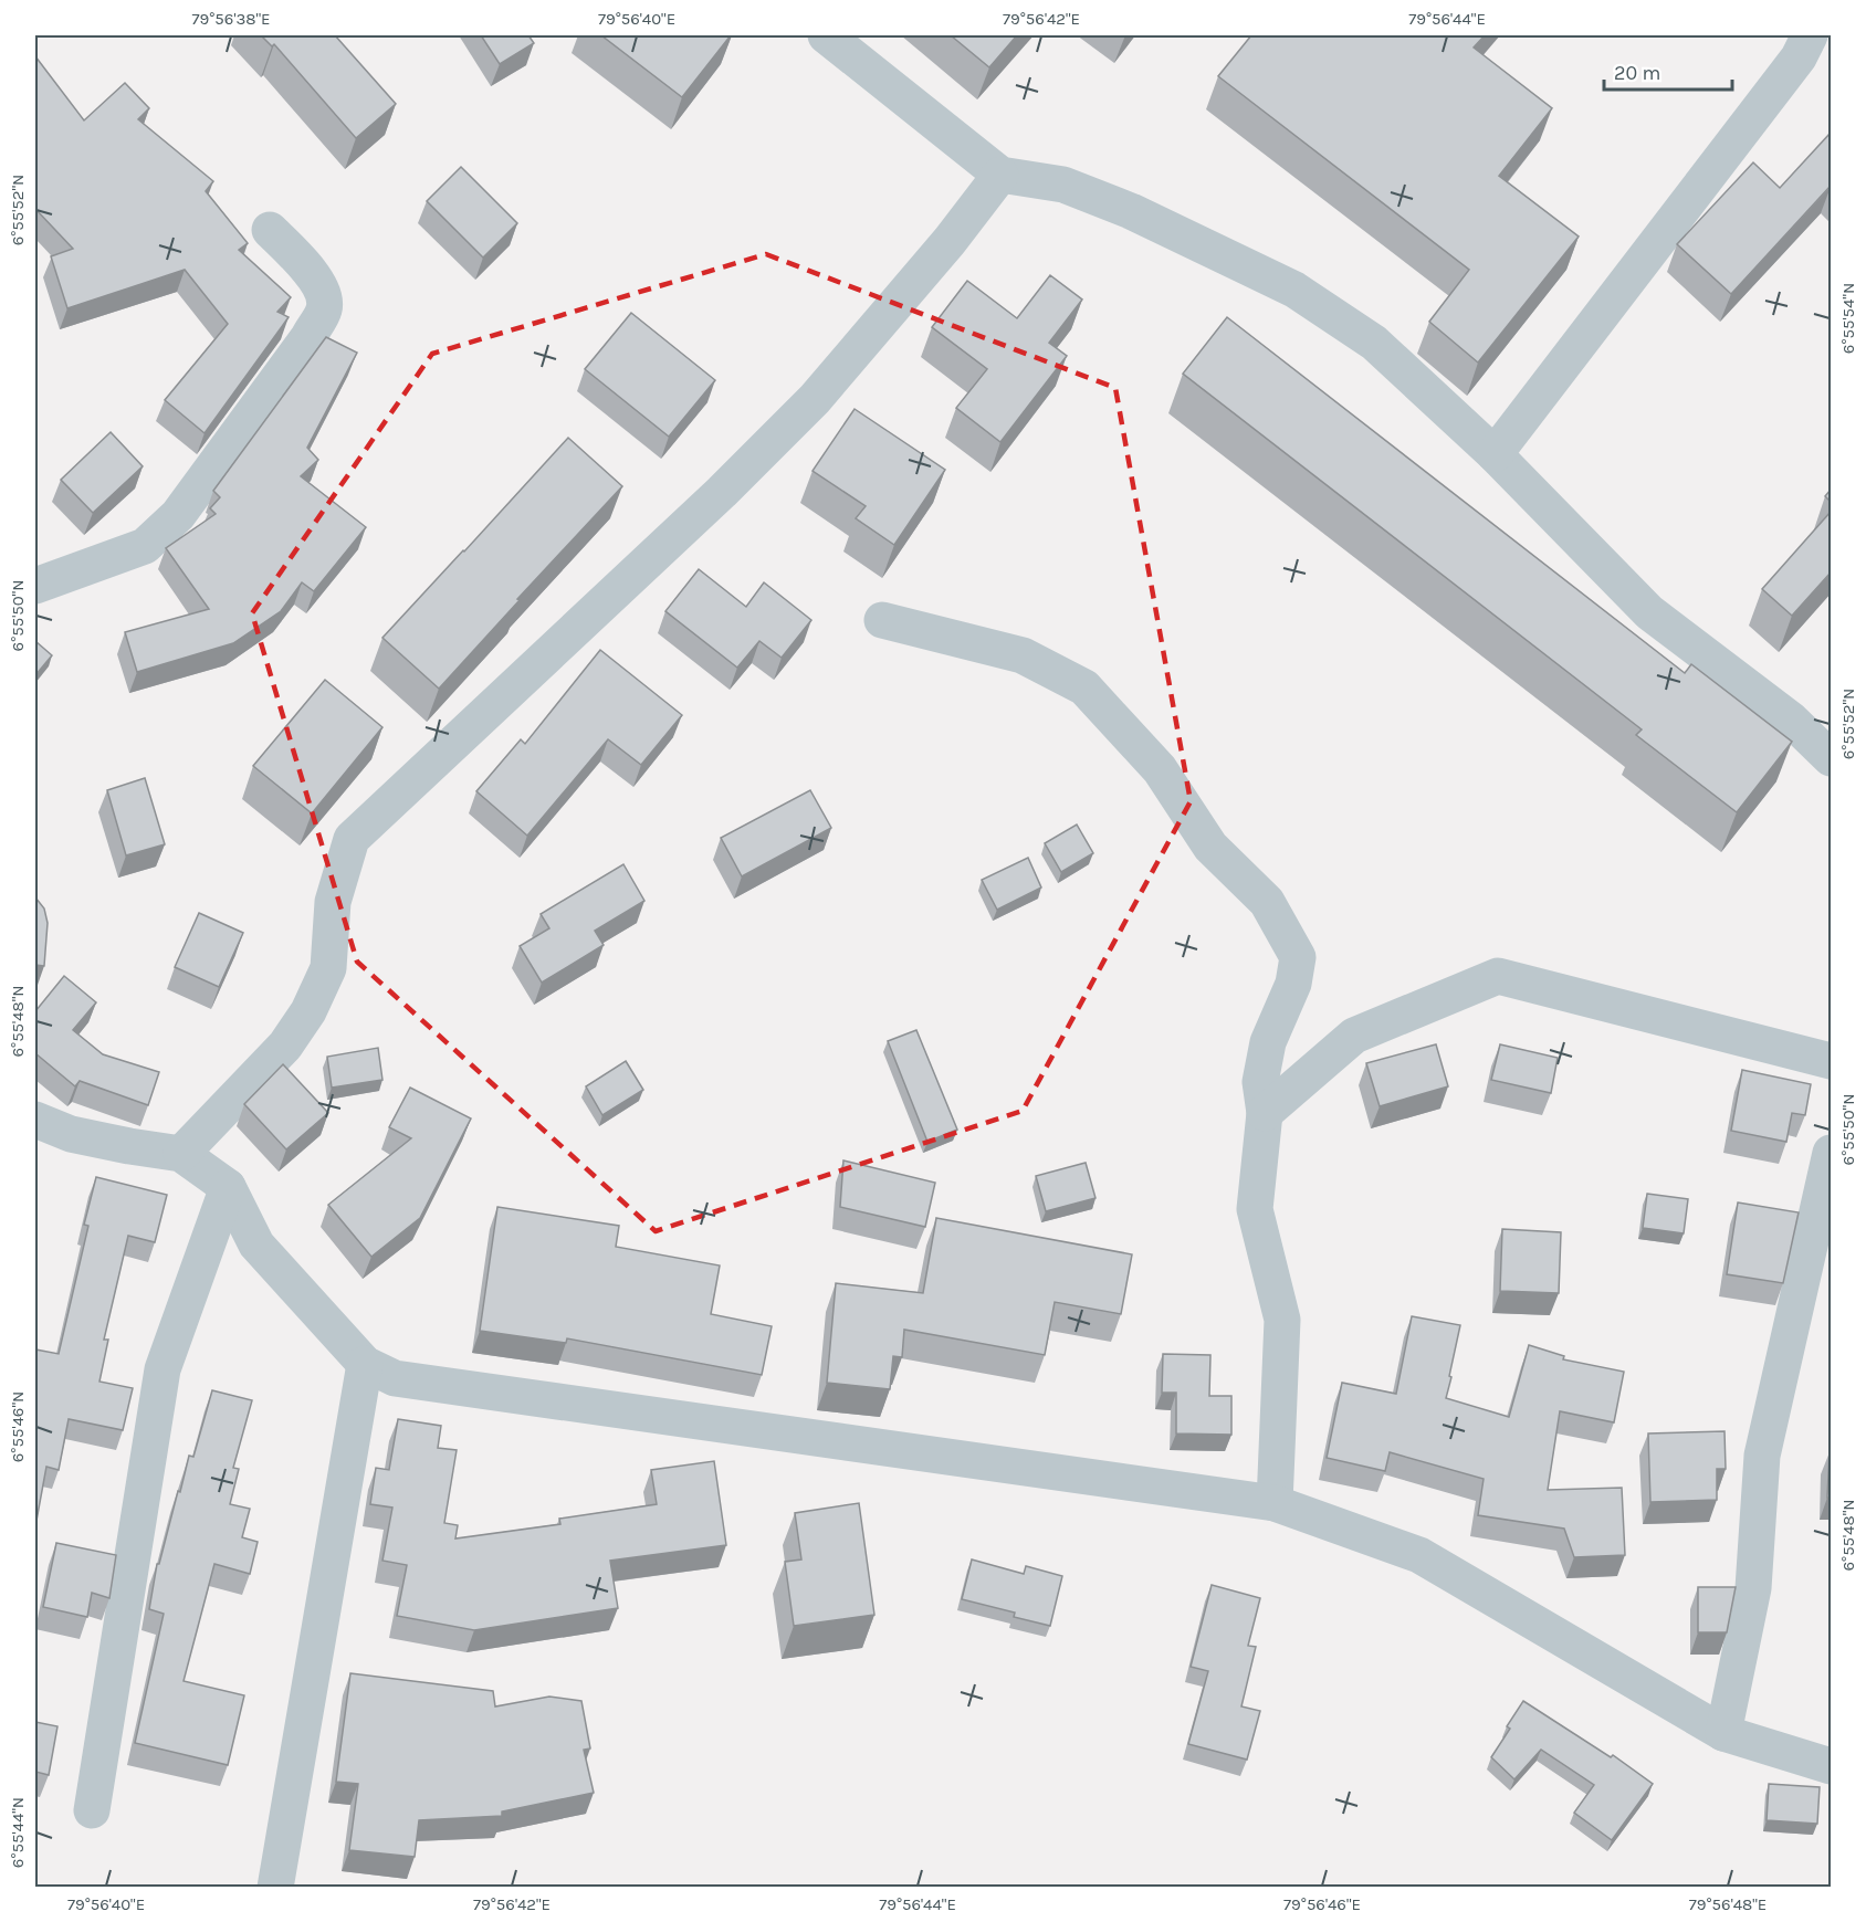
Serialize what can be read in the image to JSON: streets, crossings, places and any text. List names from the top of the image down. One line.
{"scale_bar":"20 m","coordinates":["79°56'38\"E","79°56'40\"E","79°56'42\"E","79°56'44\"E","6°55'52\"N","6°55'54\"N","6°55'50\"N","6°55'48\"N","6°55'46\"N","6°55'44\"N","79°56'46\"E","79°56'48\"E"]}
